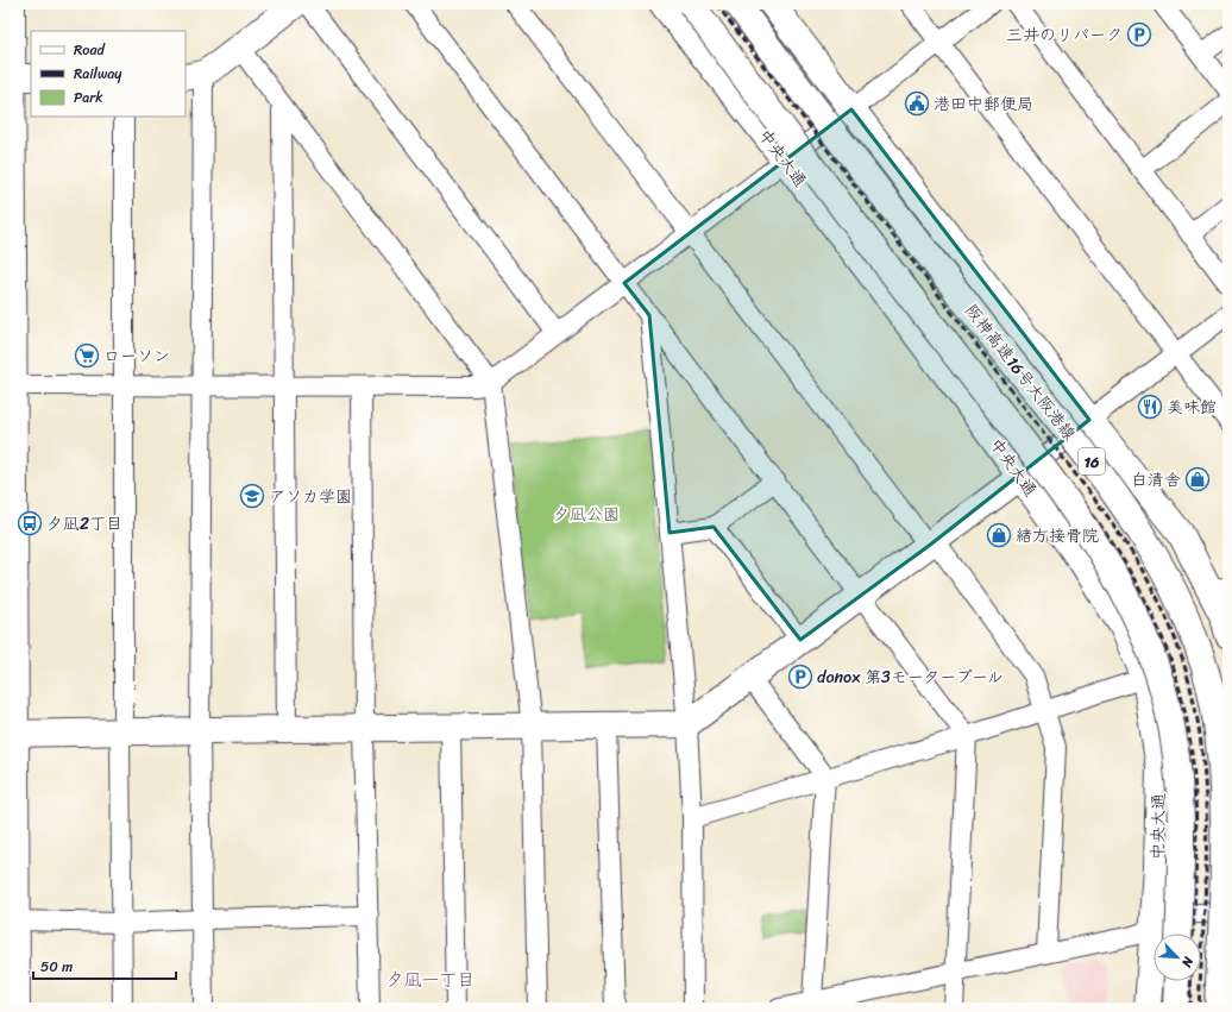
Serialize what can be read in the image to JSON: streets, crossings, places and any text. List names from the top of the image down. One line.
{"streets":{"main road":["中央大通","阪神高速16号大阪港線","16"]},"districts":["夕凪一丁目"],"parks":["夕凪公園"],"places":{"parking":["三井のリパーク","donox 第3モータープール"],"public building":["港田中郵便局"],"supermarket":["ローソン"],"restaurant":["美味館"],"shop":["白清舎","緒方接骨院"],"school or university":["アソカ学園"],"bus stop":["夕凪2丁目"]},"legend":["Road","Railway","Park"],"scale_bar":"50 m","north":"bottom right"}
